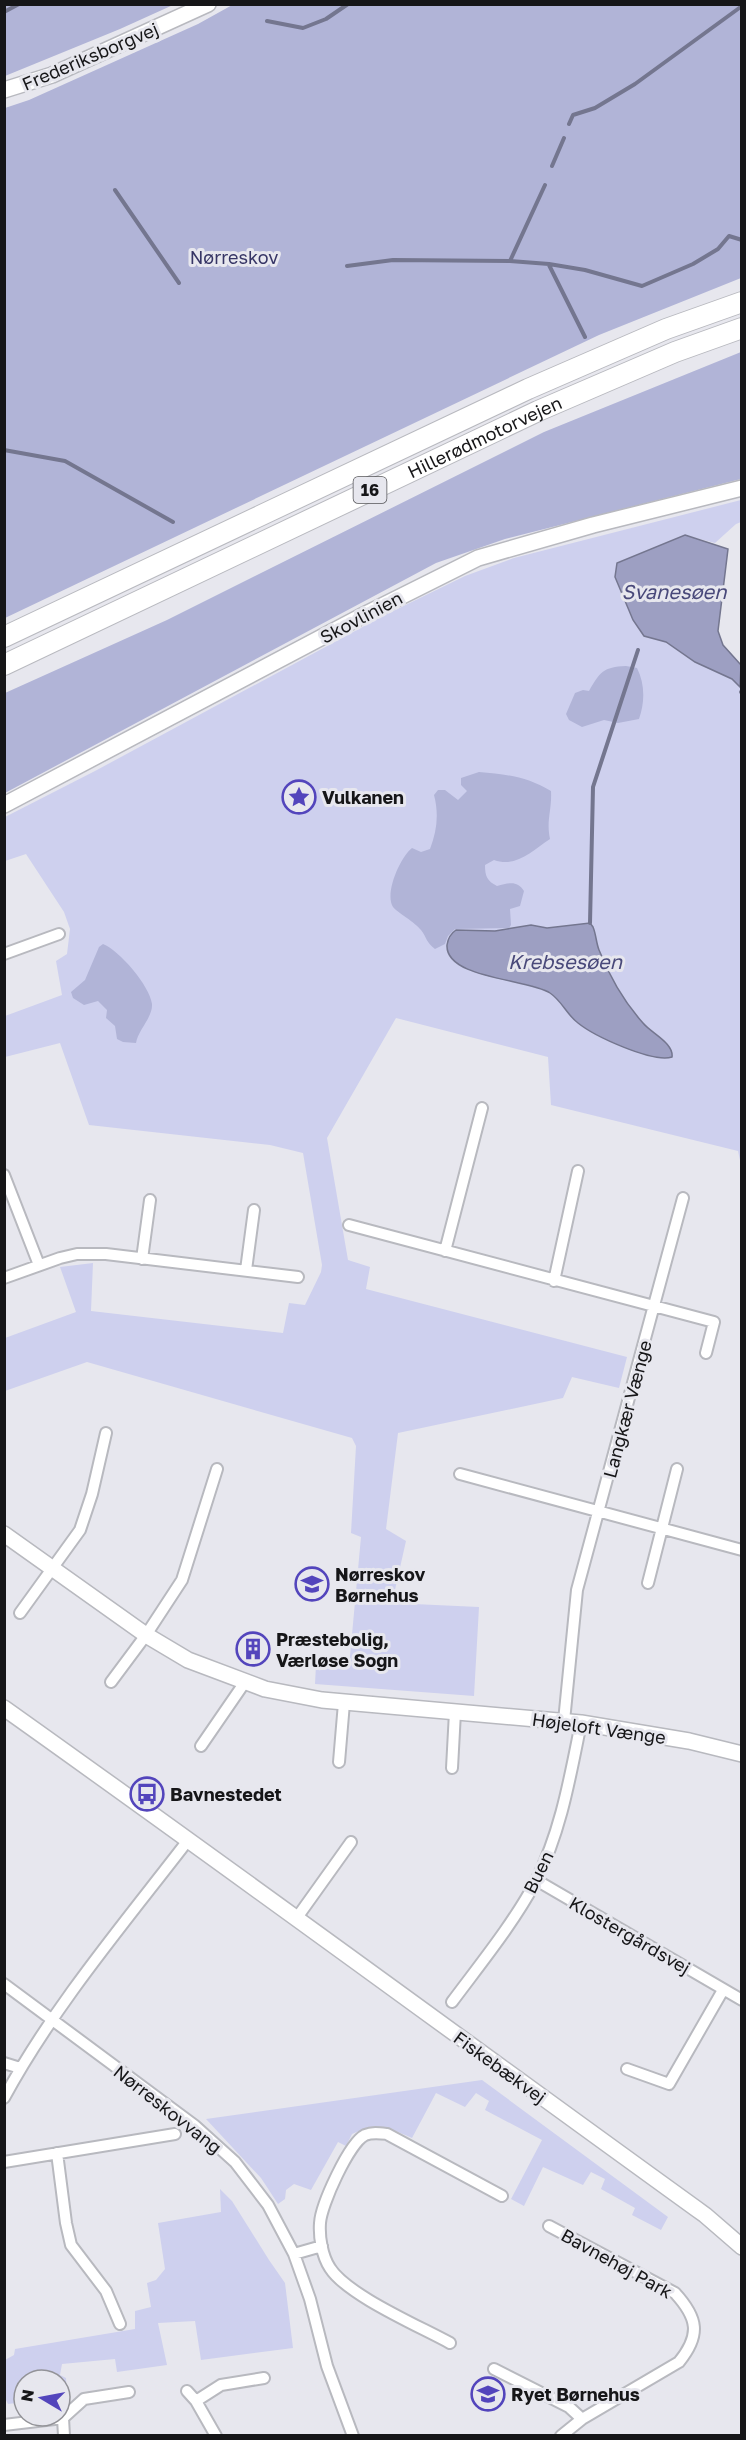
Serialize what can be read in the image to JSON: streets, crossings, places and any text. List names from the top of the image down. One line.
{"streets":{"highway":["Hillerødmotorvejen","16"],"street":["Frederiksborgvej","Skovlinien","Langkær Vænge","Højeloft Vænge","Buen","Klostergårdsvej","Fiskebækvej","Nørreskovvang","Bavnehøj Park"]},"crossings":[["Langkær Vænge","Højeloft Vænge"],["Højeloft Vænge","Buen"],["Buen","Klostergårdsvej"]],"water":["Svanesøen","Krebsesøen"],"parks":["Nørreskov"],"places":{"place":["Vulkanen"],"school or university":["Nørreskov Børnehus","Ryet Børnehus"],"building":["Præstebolig, Værløse Sogn"],"bus stop":["Bavnestedet"]},"north":"left"}
